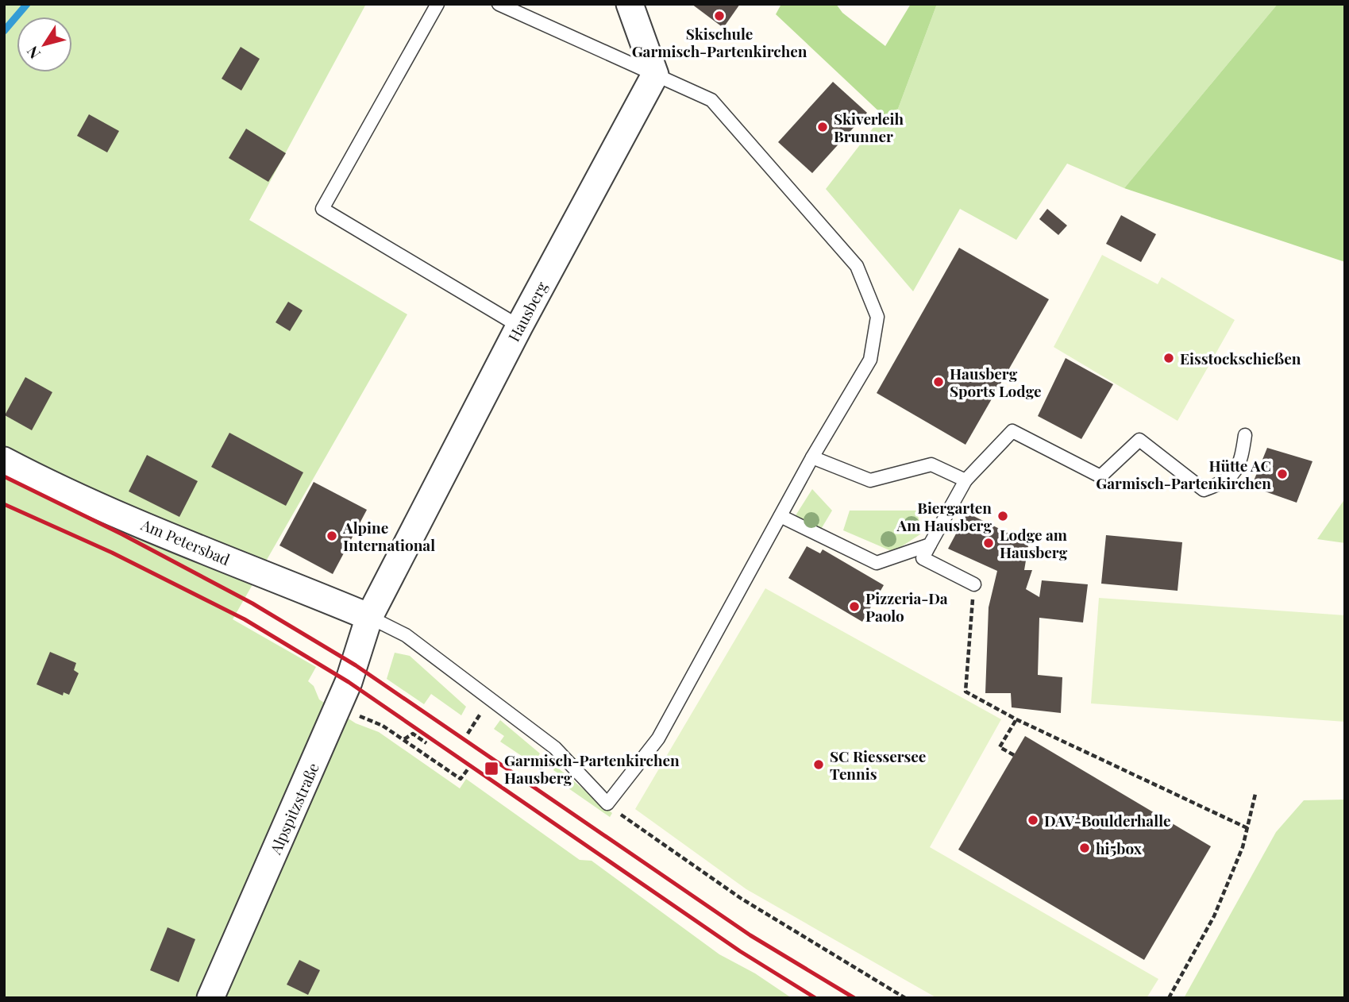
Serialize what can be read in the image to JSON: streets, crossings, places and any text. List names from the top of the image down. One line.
{"streets":{"street":["Hausberg","Am Petersbad","Alpspitzstraße"]},"crossings":[["Hausberg","Am Petersbad"],["Hausberg","Alpspitzstraße"],["Am Petersbad","Alpspitzstraße"]],"places":{"other":["Skischule Garmisch-Partenkirchen","Skiverleih Brunner","Eisstockschießen","Hausberg Sports Lodge","Hütte AC Garmisch-Partenkirchen","Biergarten Am Hausberg","Alpine International","Lodge am Hausberg","Pizzeria-Da Paolo","SC Riessersee Tennis","DAV-Boulderhalle","hi5box"],"transit":["Garmisch-Partenkirchen Hausberg"]},"north":"bottom left"}
